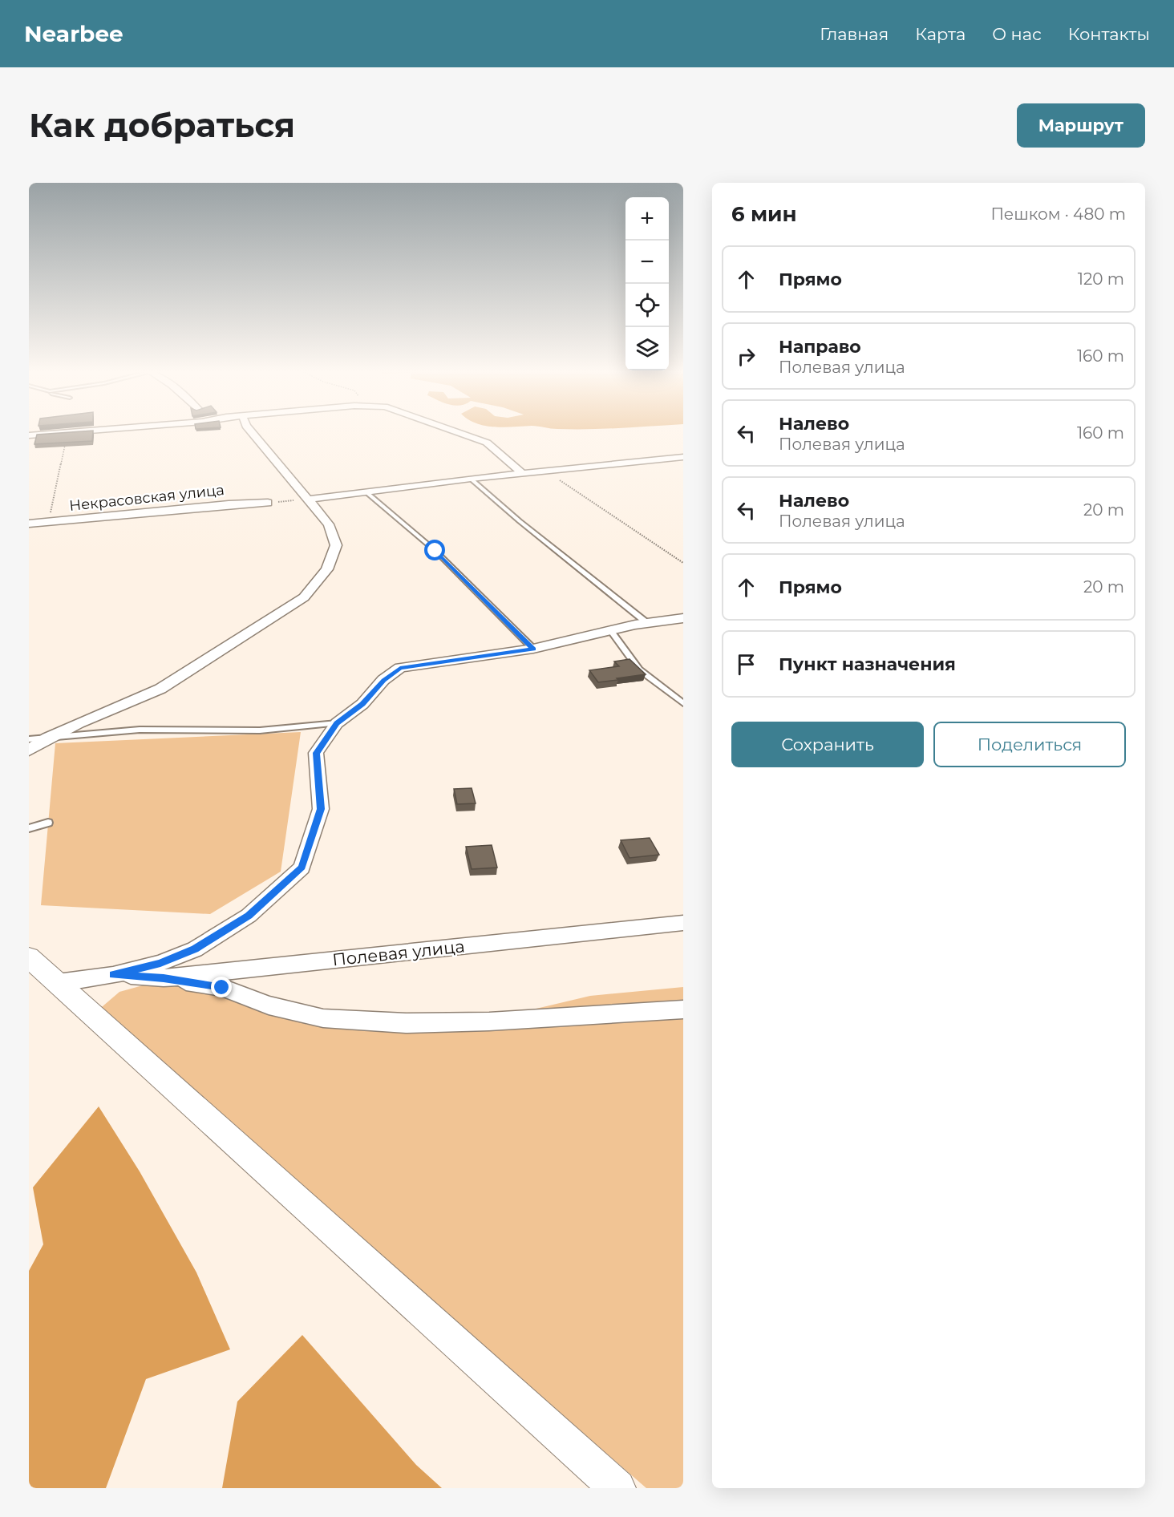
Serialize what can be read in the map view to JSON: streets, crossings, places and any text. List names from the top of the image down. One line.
{"streets":{"street":["Некрасовская улица","Полевая улица"]},"page":{"header":"Nearbee","nav":["Главная","Карта","О нас","Контакты"],"buttons":["Маршрут",["Сохранить","Поделиться"]],"title":"Как добраться","heading":["6 мин","Пешком · 480 m"],"map_buttons":["+","−"],"list":[["Прямо","120 m"],["Направо","Полевая улица","160 m"],["Налево","Полевая улица","160 m"],["Налево","Полевая улица","20 m"],["Прямо","20 m"],"Пункт назначения"]}}
